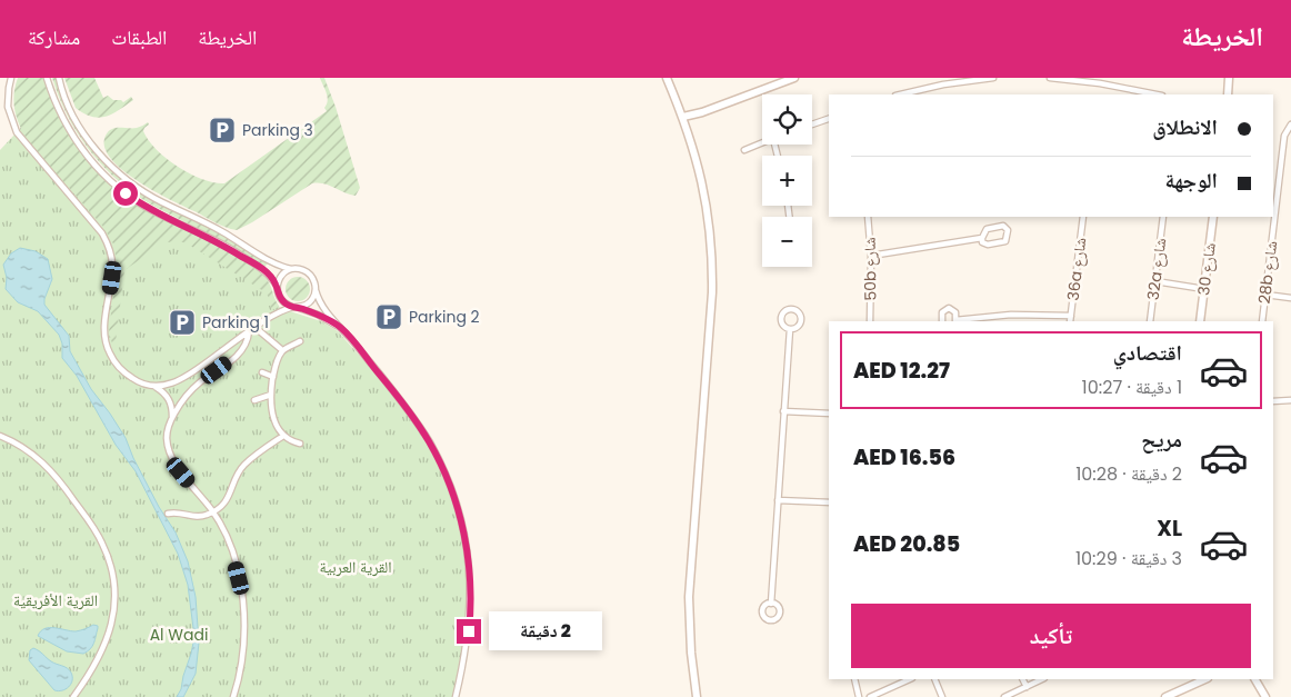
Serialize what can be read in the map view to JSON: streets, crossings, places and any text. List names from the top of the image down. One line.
{"streets":{"street":["50b شارع","36a شارع","32a شارع","شارع 30","28b شارع"]},"parks":["القرية العربية","القرية الأفريقية","Al Wadi"],"places":{"parking":["Parking 3","Parking 2","Parking 1"]},"page":{"header":"الخريطة","nav":["الخريطة","الطبقات","مشاركة"],"map_buttons":["+","−"],"banner":["الانطلاق","الوجهة"],"list":[{"name":"اقتصادي","note":"1 دقيقة · 10:27","value":"AED 12.27"},{"name":"مريح","note":"2 دقيقة · 10:28","value":"AED 16.56"},{"name":"XL","note":"3 دقيقة · 10:29","value":"AED 20.85"}],"buttons":"تأكيد","bubble":"2 دقيقة"}}
